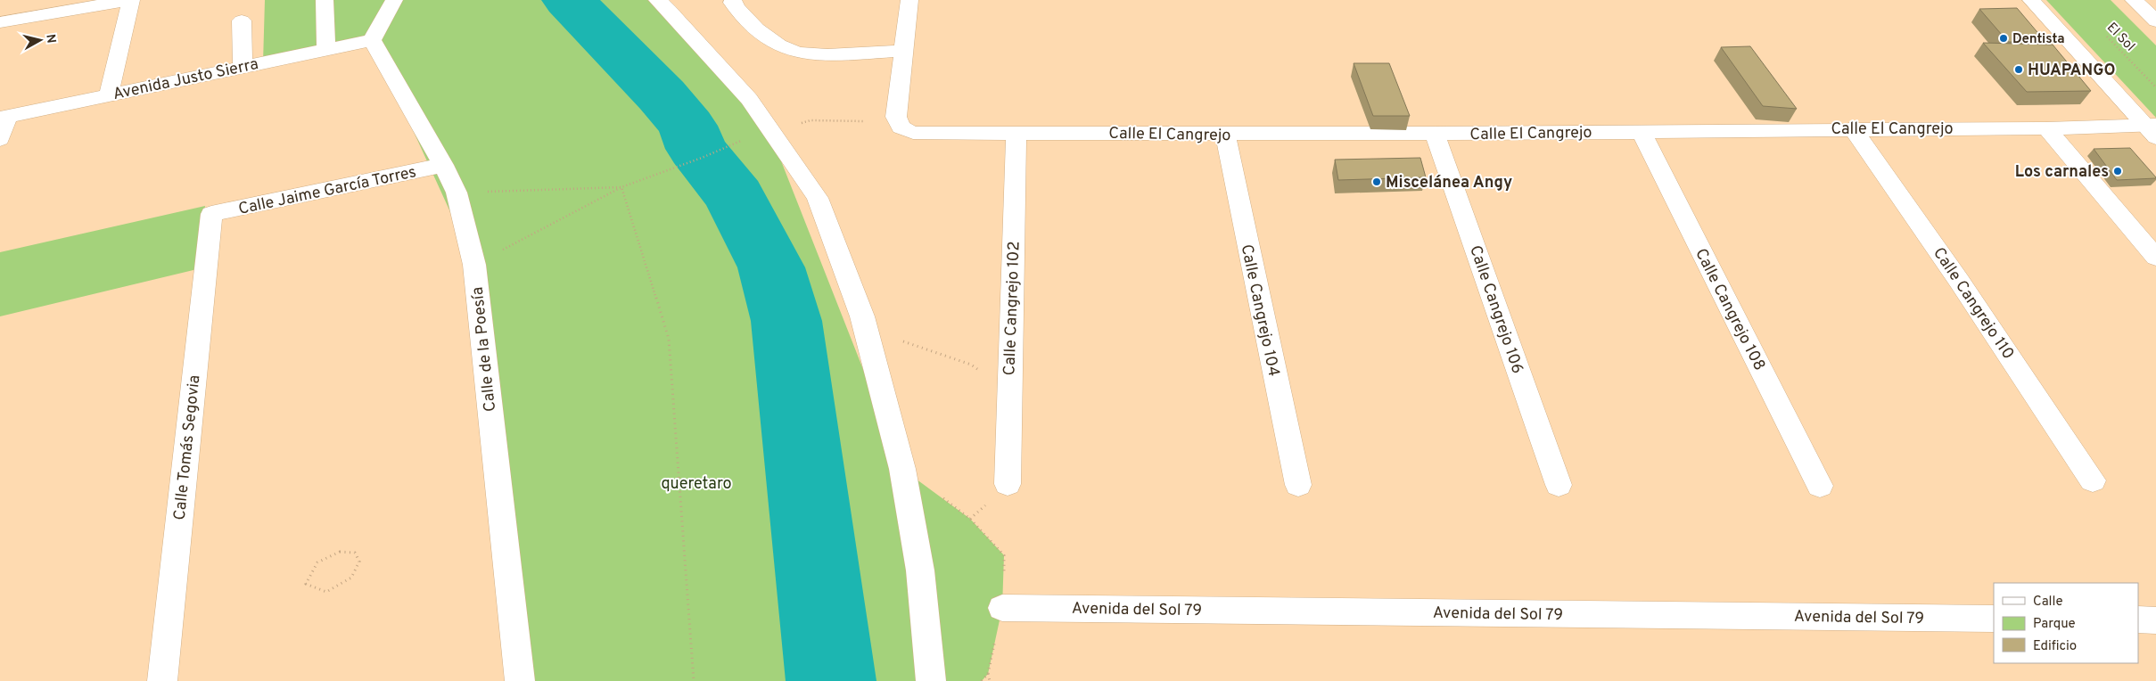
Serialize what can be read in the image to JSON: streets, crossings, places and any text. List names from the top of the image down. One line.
{"streets":{"street":["Avenida Justo Sierra","Calle El Cangrejo","Calle Jaime García Torres","Calle Cangrejo 110","Calle Cangrejo 102","Calle Cangrejo 106","Calle Cangrejo 108","Calle Cangrejo 104","Calle de la Poesía","Calle Tomás Segovia","Avenida del Sol 79"],"path":["El Sol"]},"crossings":[["Avenida Justo Sierra","Calle de la Poesía"],["Calle El Cangrejo","Calle Cangrejo 110"],["Calle El Cangrejo","Calle Cangrejo 102"],["Calle El Cangrejo","Calle Cangrejo 106"],["Calle El Cangrejo","Calle Cangrejo 108"],["Calle El Cangrejo","Calle Cangrejo 104"],["Calle Jaime García Torres","Calle de la Poesía"],["Calle Jaime García Torres","Calle Tomás Segovia"]],"parks":["queretaro"],"places":["Dentista","HUAPANGO","Los carnales","Miscelánea Angy"],"legend":["Calle","Parque","Edificio"],"north":"right"}
